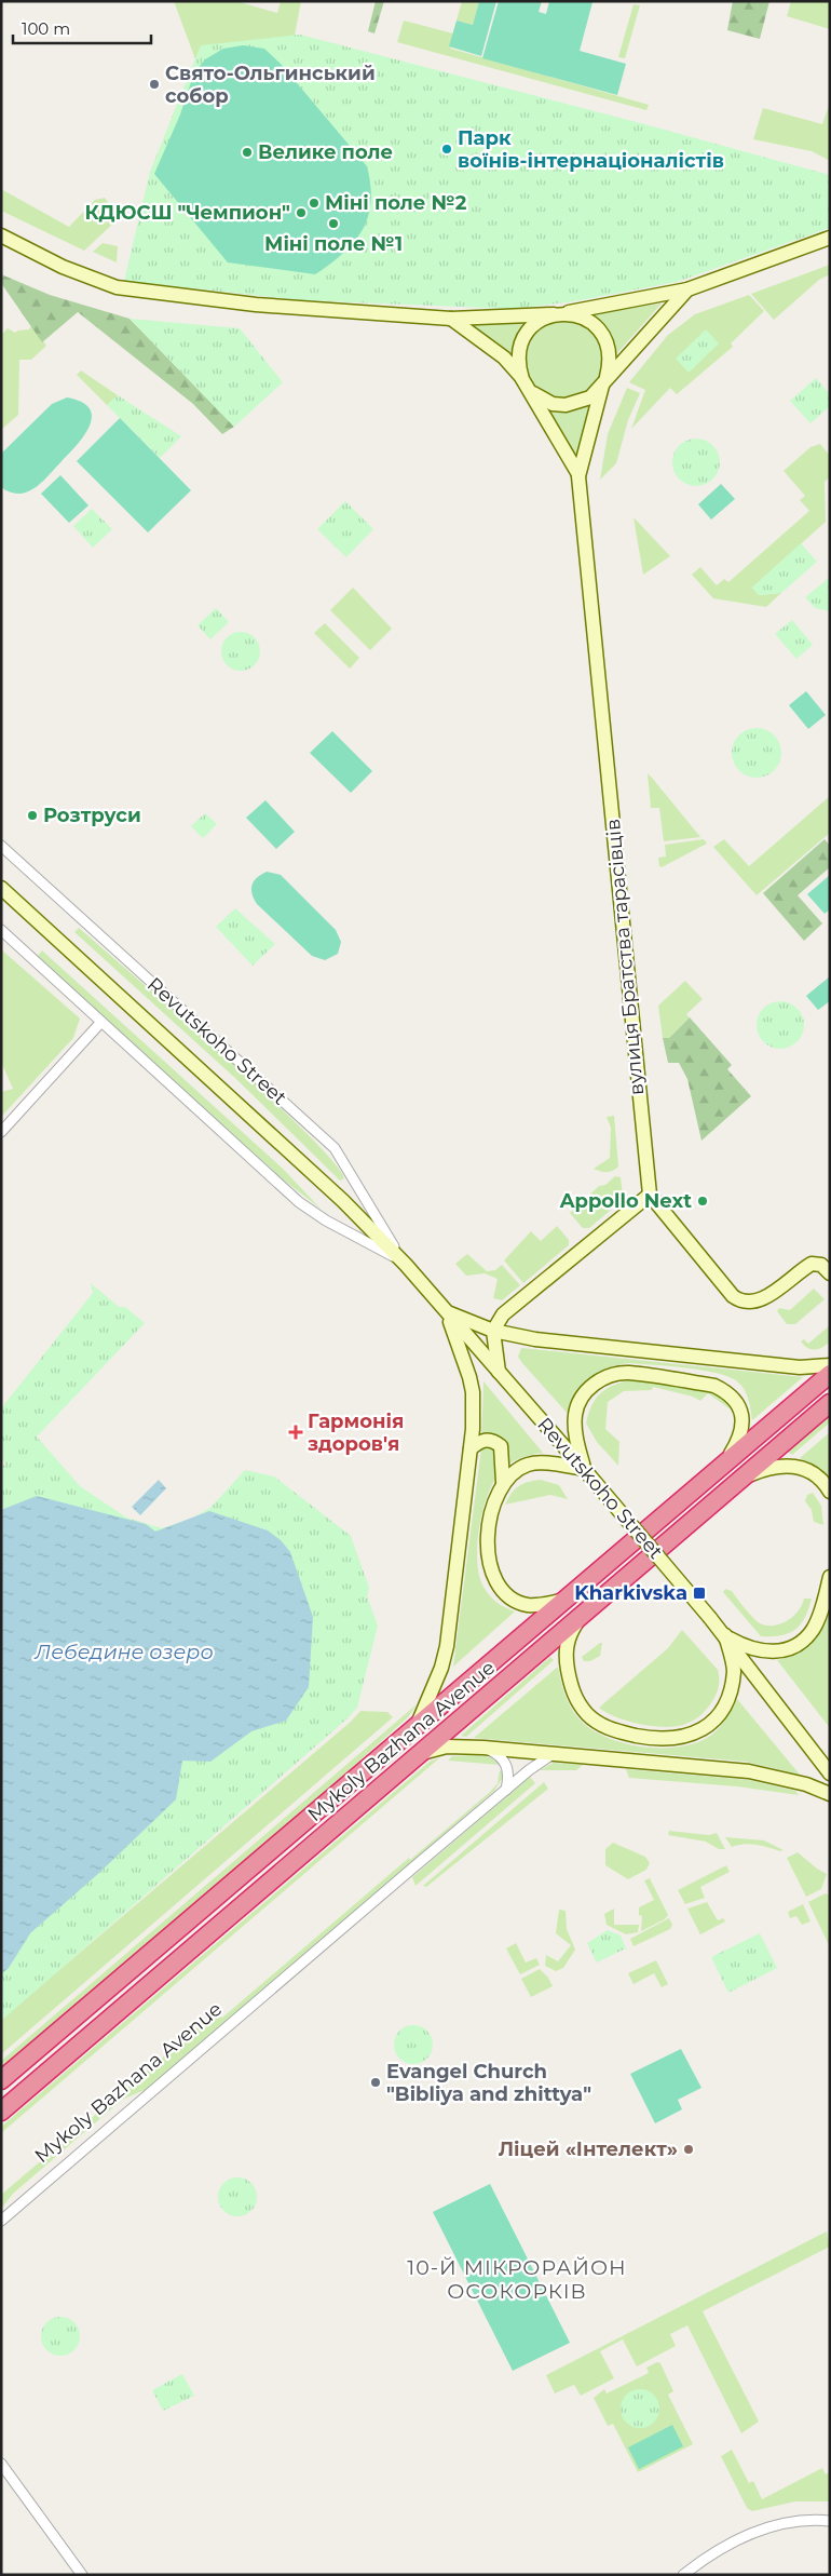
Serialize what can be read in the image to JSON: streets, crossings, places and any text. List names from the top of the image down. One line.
{"streets":{"highway":["Mykoly Bazhana Avenue"],"street":["вулиця Братства тарасівців","Revutskoho Street"]},"districts":["10-Й МІКРОРАЙОН ОСОКОРКІВ"],"water":["Лебедине озеро"],"places":{"other":["Свято-Ольгинський собор","Парк воїнів-інтернаціоналістів","Велике поле","Міні поле №2","КДЮСШ \"Чемпион\"","Міні поле №1","Розтруси","Appollo Next","Evangel Church \"Bibliya and zhittya\"","Ліцей «Інтелект»"],"health":["Гармонія здоров'я"],"transit":["Kharkivska"]},"scale_bar":"100 m"}
